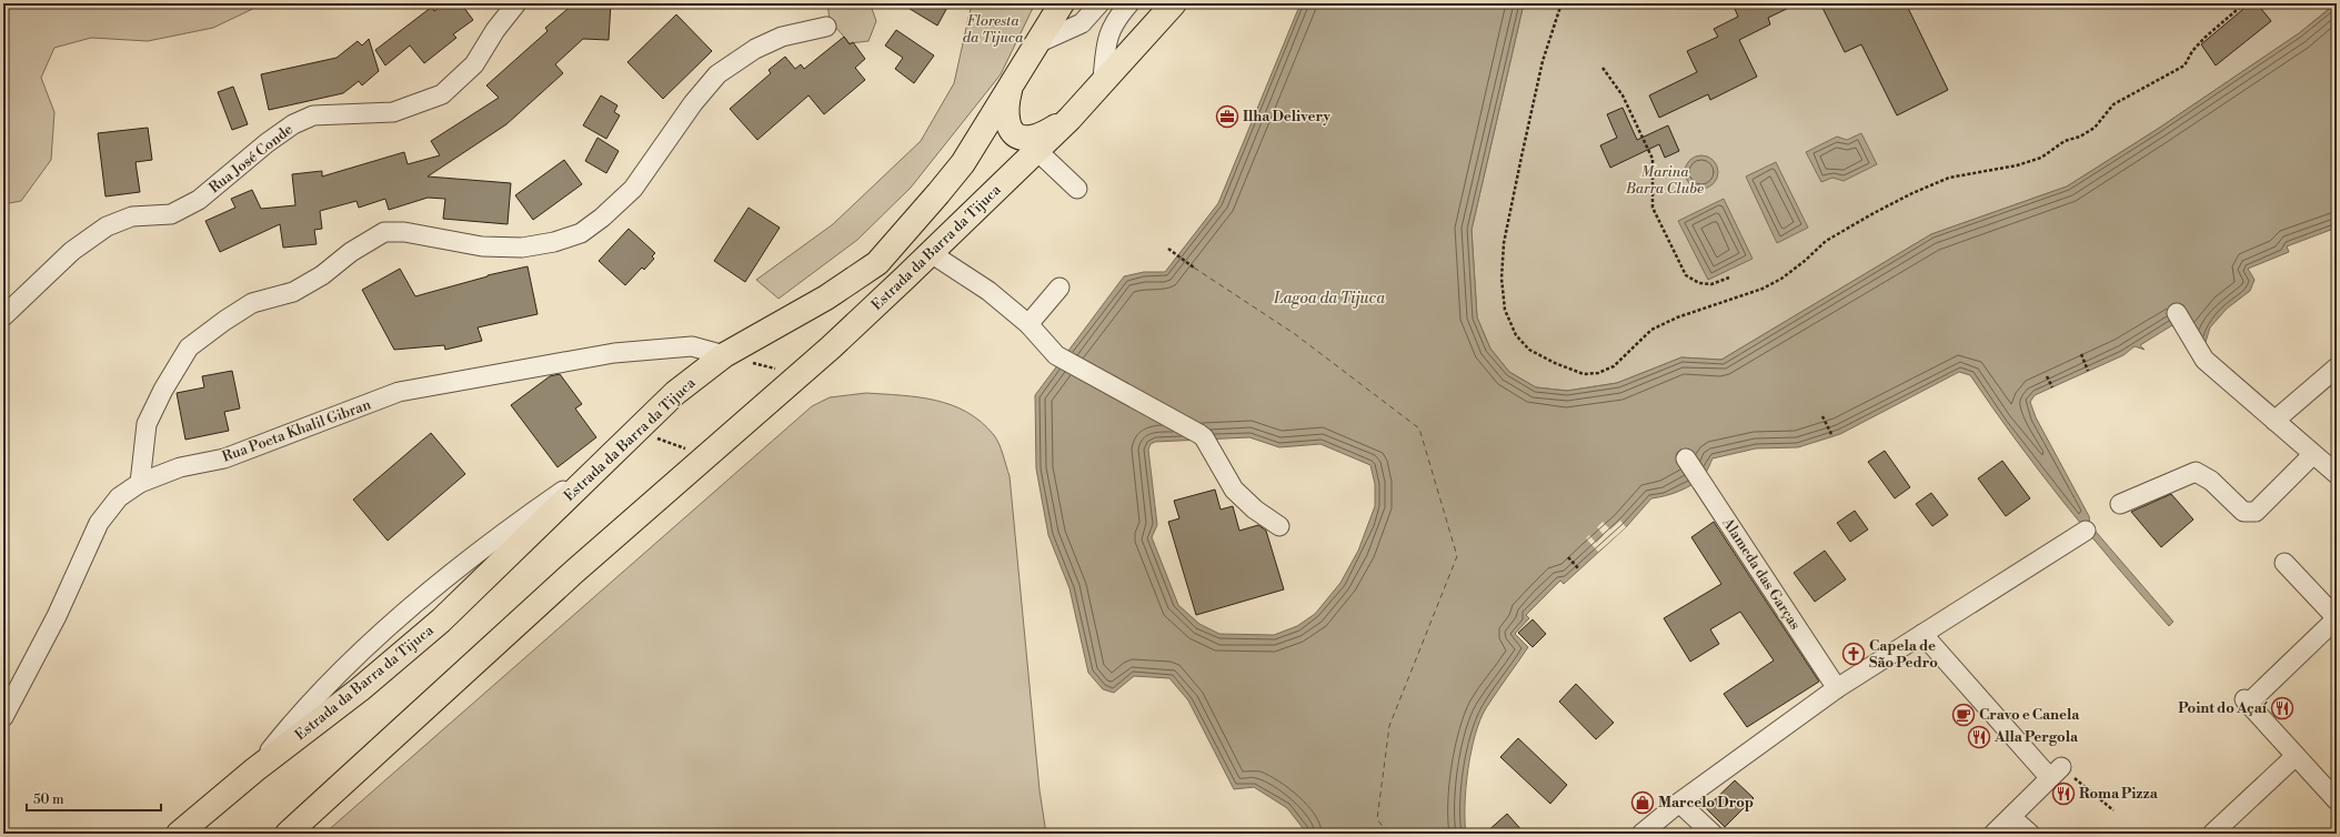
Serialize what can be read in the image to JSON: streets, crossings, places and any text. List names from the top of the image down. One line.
{"streets":{"main road":["Estrada da Barra da Tijuca"],"street":["Rua José Conde","Rua Poeta Khalil Gibran","Alameda das Garças"]},"crossings":[["Estrada da Barra da Tijuca","Rua Poeta Khalil Gibran"]],"water":["Lagoa da Tijuca"],"parks":["Floresta da Tijuca","Marina Barra Clube"],"places":{"office":["Ilha Delivery"],"church":["Capela de São Pedro"],"restaurant":["Point do Açaí","Alla Pergola","Roma Pizza"],"cafe":["Cravo e Canela"],"shop":["Marcelo Drop"]},"scale_bar":"50 m"}
